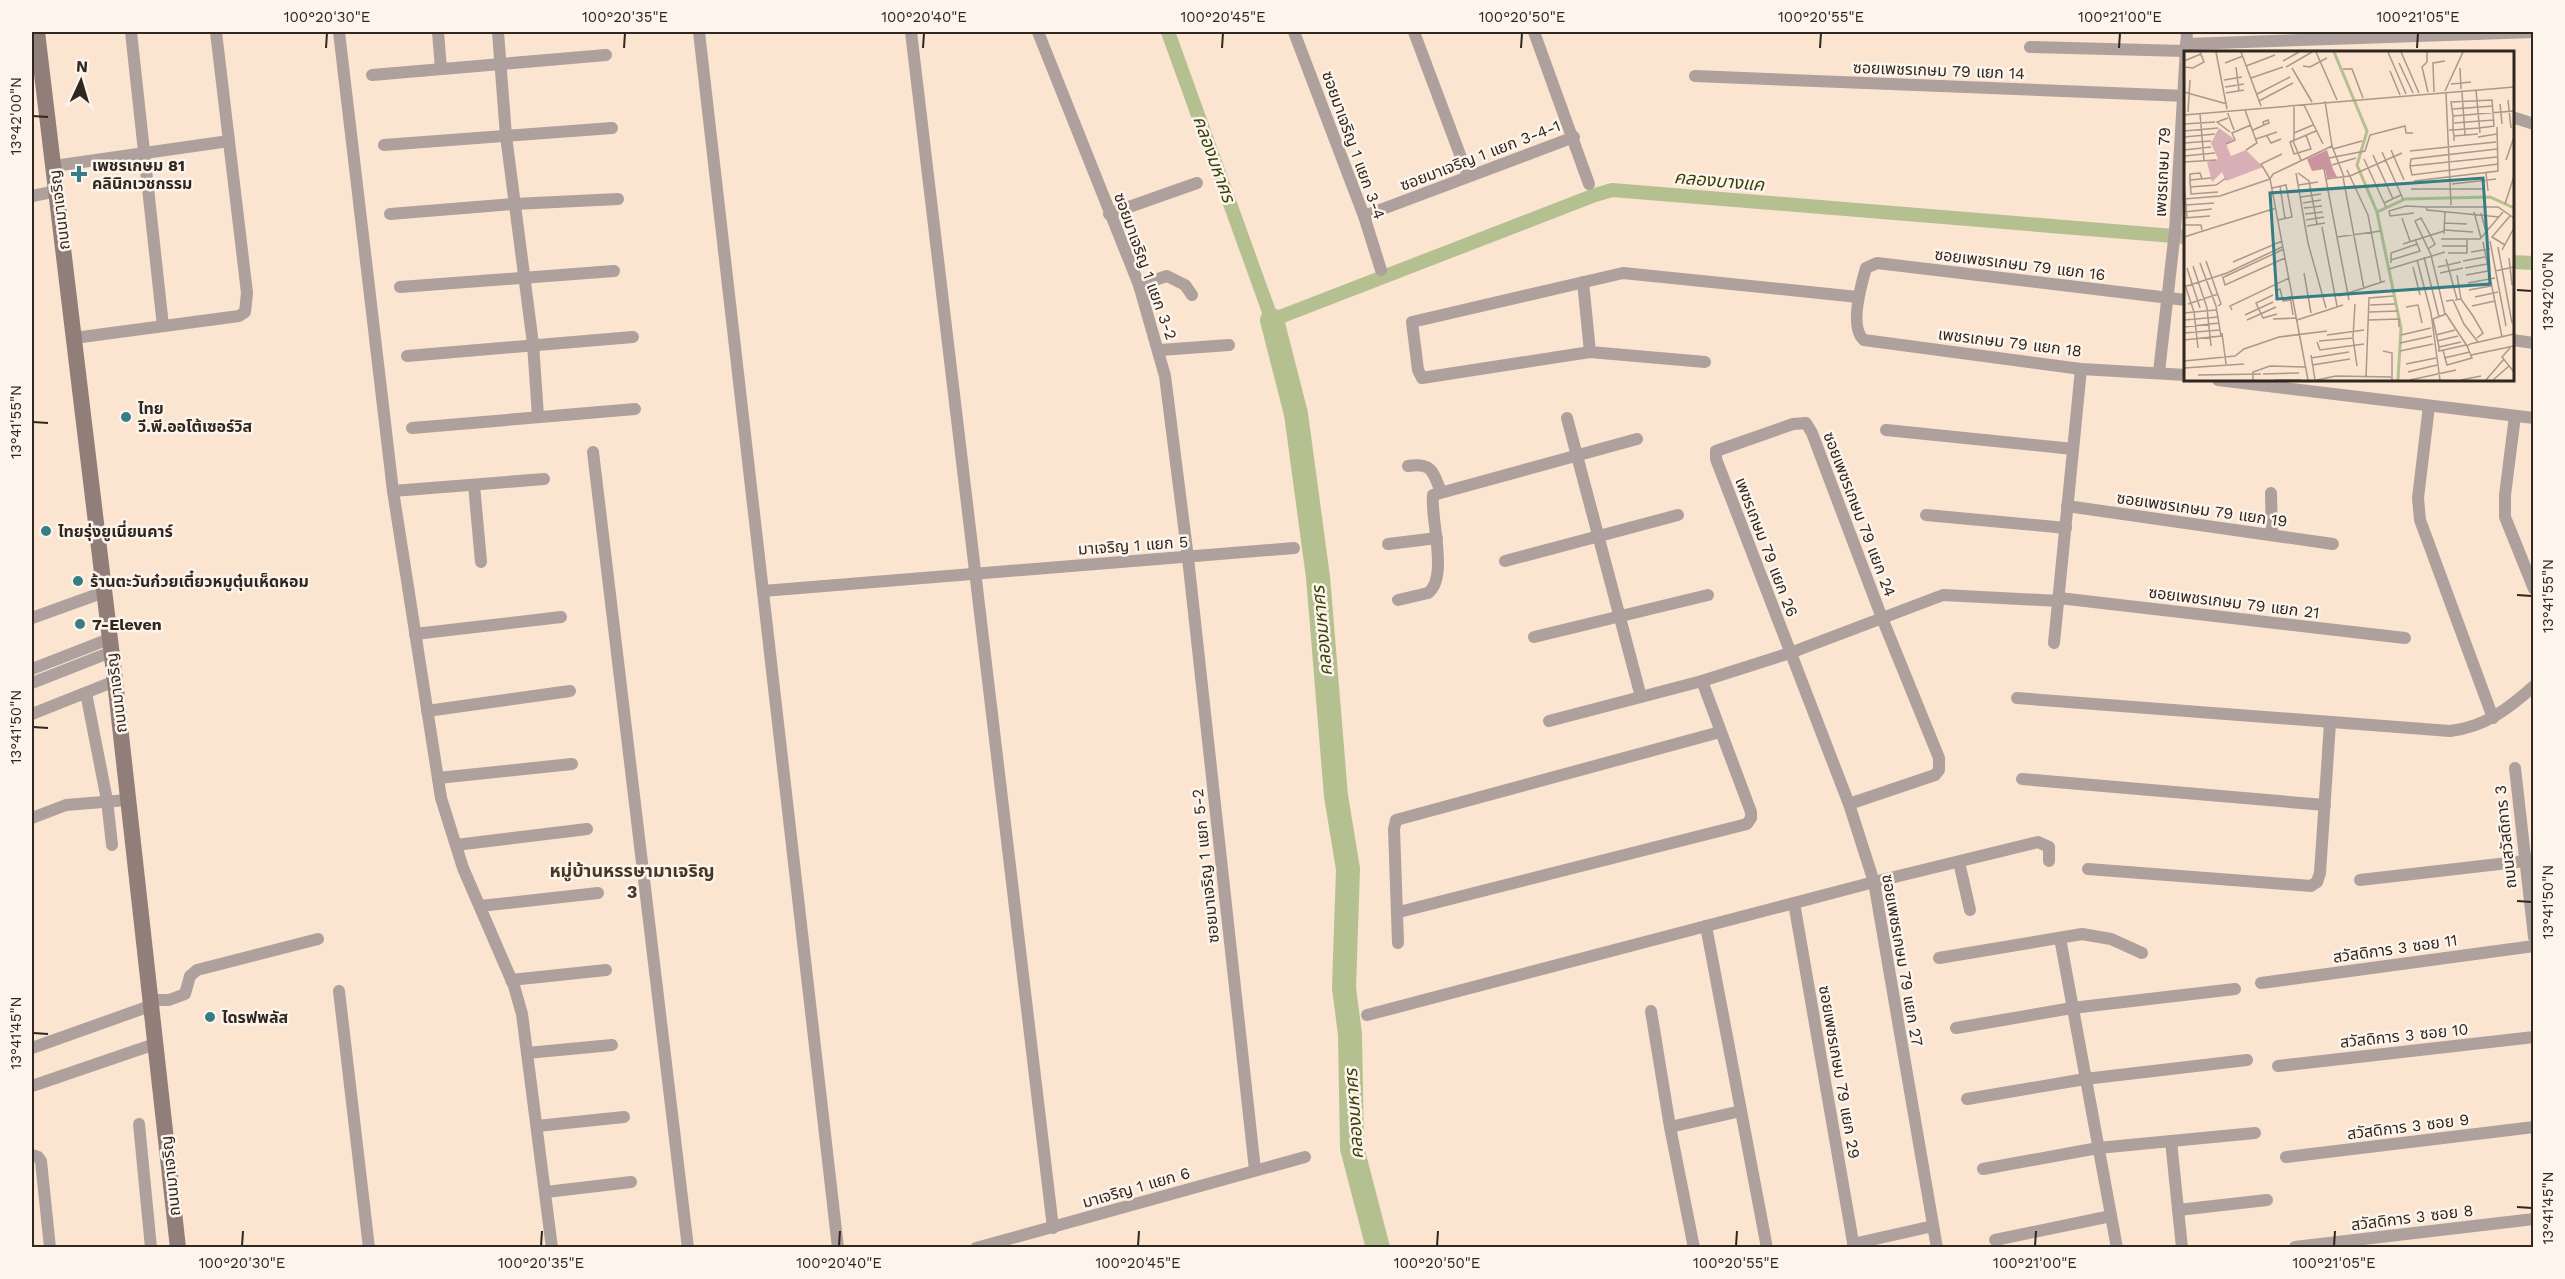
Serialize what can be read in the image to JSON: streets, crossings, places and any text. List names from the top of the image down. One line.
{"streets":{"main road":["ถนนมาเจริญ"],"street":["ซอยเพชรเกษม 79 แยก 14","ซอยมาเจริญ 1 แยก 3-4","ซอยมาเจริญ 1 แยก 3-4-1","เพชรเกษม 79","ซอยเพชรเกษม 79 แยก 16","ซอยมาเจริญ 1 แยก 3-2","เพชรเกษม 79 แยก 18","ซอยเพชรเกษม 79 แยก 19","ซอยเพชรเกษม 79 แยก 24","มาเจริญ 1 แยก 5","เพชรเกษม 79 แยก 26","ซอยเพชรเกษม 79 แยก 21","ถนนสวัสดิการ 3","ซอยมาเจริญ 1 แยก 5-2","สวัสดิการ 3 ซอย 11","ซอยเพชรเกษม 79 แยก 27","สวัสดิการ 3 ซอย 10","ซอยเพชรเกษม 79 แยก 29","สวัสดิการ 3 ซอย 9","มาเจริญ 1 แยก 6","สวัสดิการ 3 ซอย 8"]},"crossings":[["ซอยเพชรเกษม 79 แยก 14","เพชรเกษม 79"],["ซอยมาเจริญ 1 แยก 3-4","ซอยมาเจริญ 1 แยก 3-4-1"],["เพชรเกษม 79","ซอยเพชรเกษม 79 แยก 16"],["เพชรเกษม 79","เพชรเกษม 79 แยก 18"],["ซอยเพชรเกษม 79 แยก 16","เพชรเกษม 79 แยก 18"],["ซอยมาเจริญ 1 แยก 3-2","มาเจริญ 1 แยก 5"],["ซอยมาเจริญ 1 แยก 3-2","ซอยมาเจริญ 1 แยก 5-2"],["ซอยเพชรเกษม 79 แยก 24","เพชรเกษม 79 แยก 26"],["ซอยเพชรเกษม 79 แยก 24","ซอยเพชรเกษม 79 แยก 21"],["ซอยเพชรเกษม 79 แยก 24","ซอยเพชรเกษม 79 แยก 27"],["มาเจริญ 1 แยก 5","ซอยมาเจริญ 1 แยก 5-2"],["เพชรเกษม 79 แยก 26","ซอยเพชรเกษม 79 แยก 21"],["เพชรเกษม 79 แยก 26","ซอยเพชรเกษม 79 แยก 27"],["ซอยเพชรเกษม 79 แยก 21","ซอยเพชรเกษม 79 แยก 27"],["ซอยมาเจริญ 1 แยก 5-2","มาเจริญ 1 แยก 6"]],"districts":["หมู่บ้านหรรษามาเจริญ 3"],"water":["คลองมหาศร","คลองบางแค"],"places":{"health":["เพชรเกษม 81 คลินิกเวชกรรม"],"other":["ไทย วี.พี.ออโต้เซอร์วิส","ไทยรุ่งยูเนี่ยนคาร์","ร้านตะวันก๋วยเตี๋ยวหมูตุ๋นเห็ดหอม","7-Eleven","ไดรฟพลัส"]},"north":"top","coordinates":["100°20'30\"E","100°20'35\"E","100°20'40\"E","100°20'45\"E","100°20'50\"E","100°20'55\"E","100°21'00\"E","100°21'05\"E","13°42'00\"N","13°41'55\"N","13°41'50\"N","13°41'45\"N"]}
